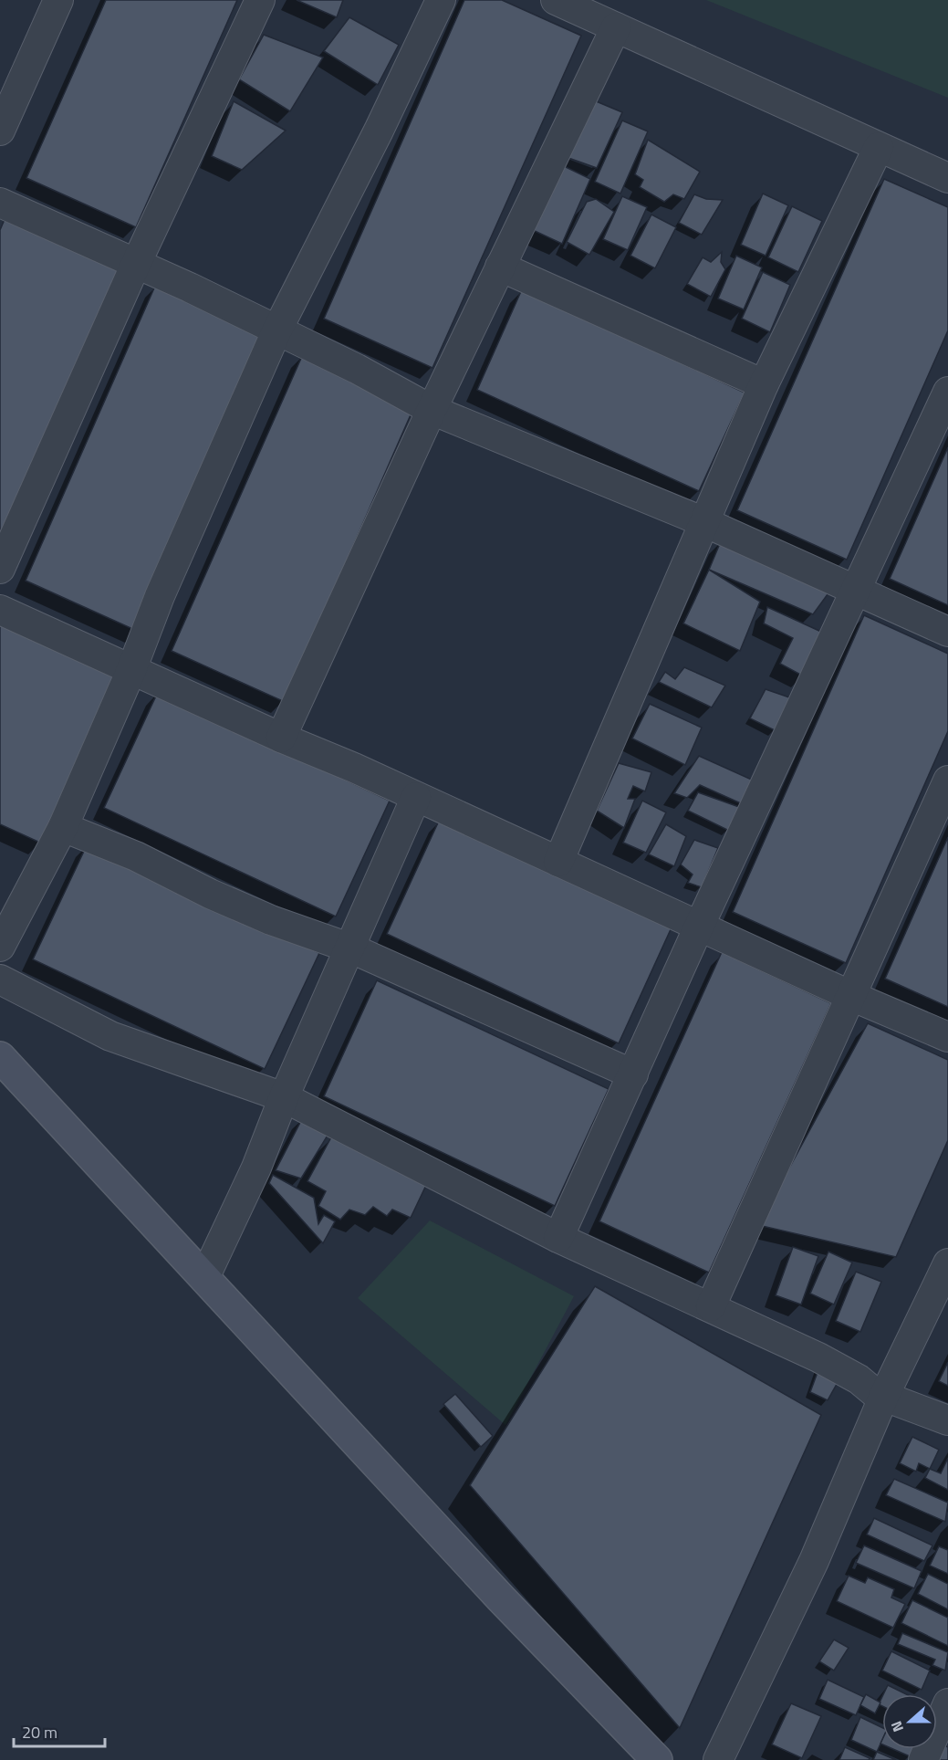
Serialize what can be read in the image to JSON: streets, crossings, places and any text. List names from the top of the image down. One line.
{"scale_bar":"20 m","north":"left"}
